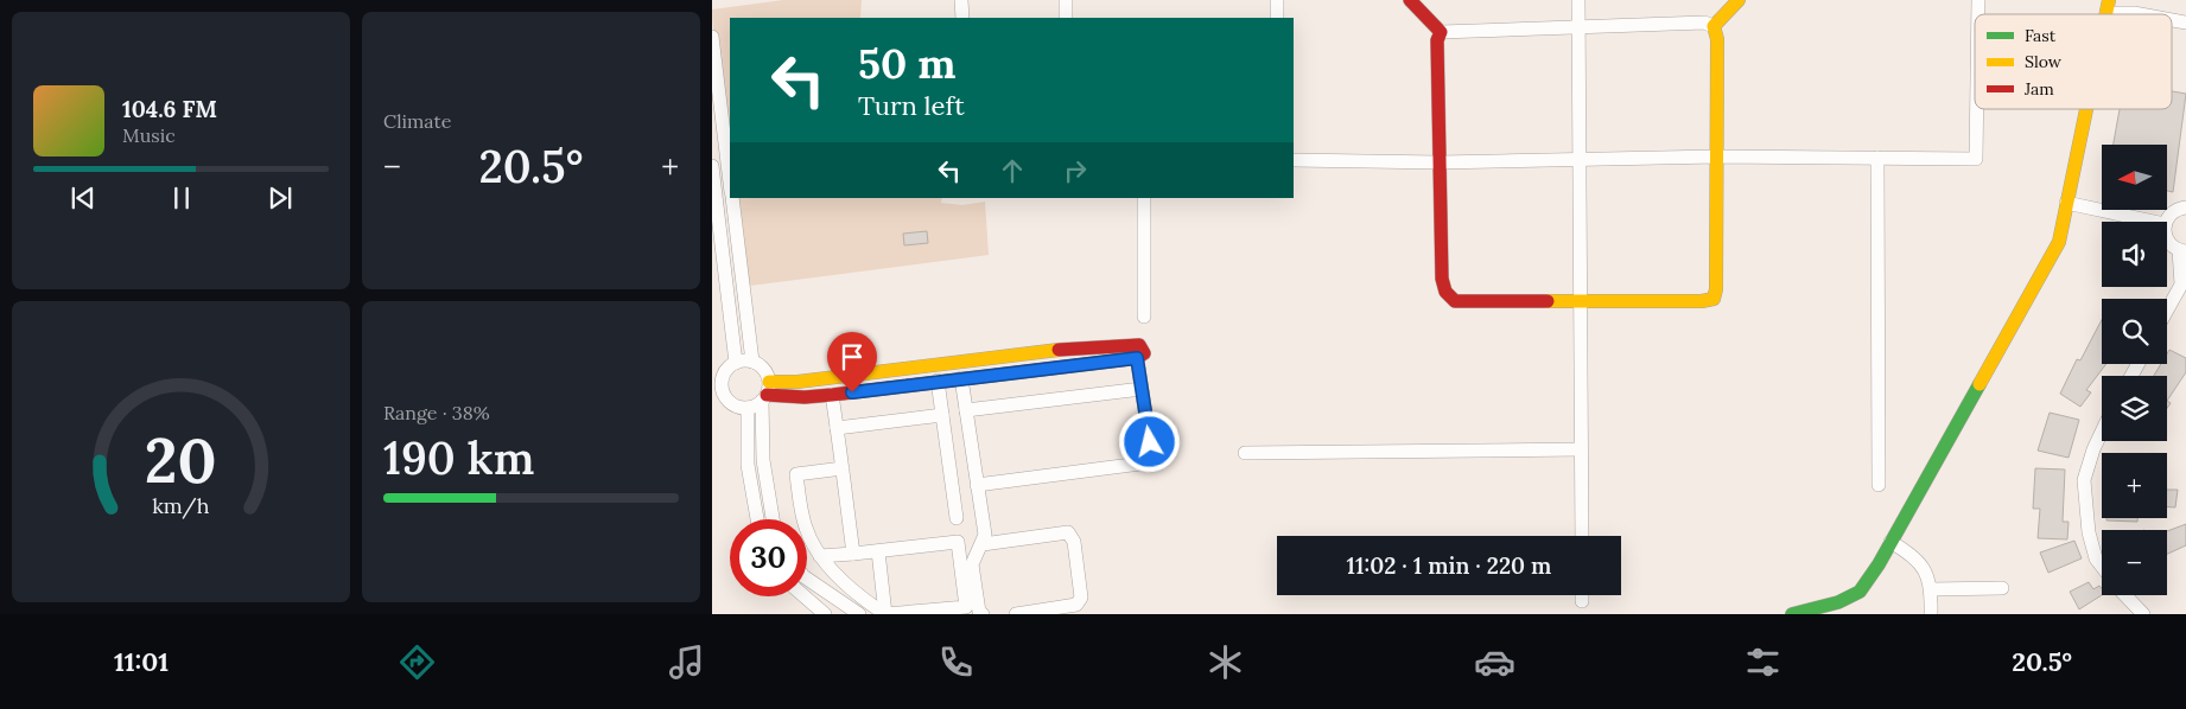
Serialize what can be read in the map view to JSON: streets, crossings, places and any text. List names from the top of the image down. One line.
{"legend":["Fast","Slow","Jam"],"north":"left","page":{"tile":["Climate",["Range · 38%","190 km"]],"turn":["50 m","Turn left"],"song":["104.6 FM","Music"],"heat":["−","20.5°","+"],"map_buttons":["+","−"],"limit":"30","trip":"11:02 · 1 min · 220 m","tabs":["11:01","20.5°"],"gauge":["20","km/h"]}}
